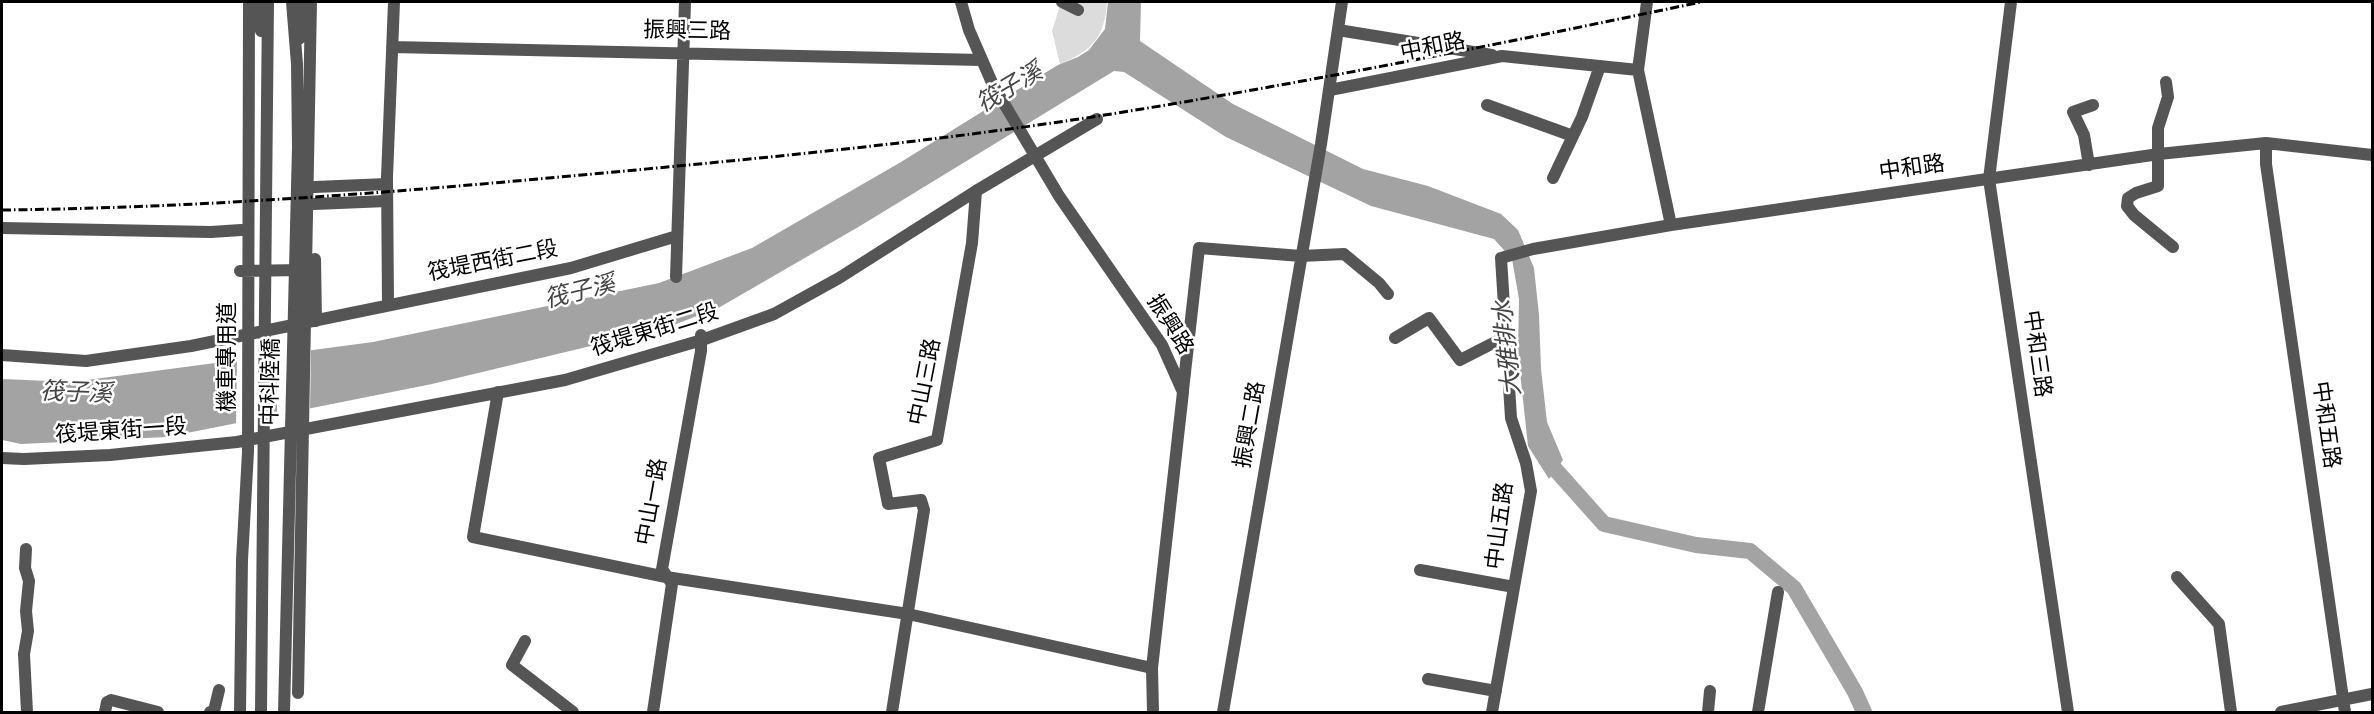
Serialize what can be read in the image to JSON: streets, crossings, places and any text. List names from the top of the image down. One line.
{"streets":{"street":["振興三路","中和路","筏堤西街二段","振興路","筏堤東街二段","中和三路","機車專用道","中科陸橋","中山三路","振興二路","中和五路","筏堤東街一段","中山一路","中山五路"]},"crossings":[["振興三路","振興路"],["中和路","中和三路"],["中和路","振興二路"],["中和路","中和五路"],["中和路","中山五路"],["筏堤東街二段","中山三路"],["筏堤東街二段","筏堤東街一段"],["筏堤東街二段","中山一路"]],"water":["筏子溪","大雅排水"]}
